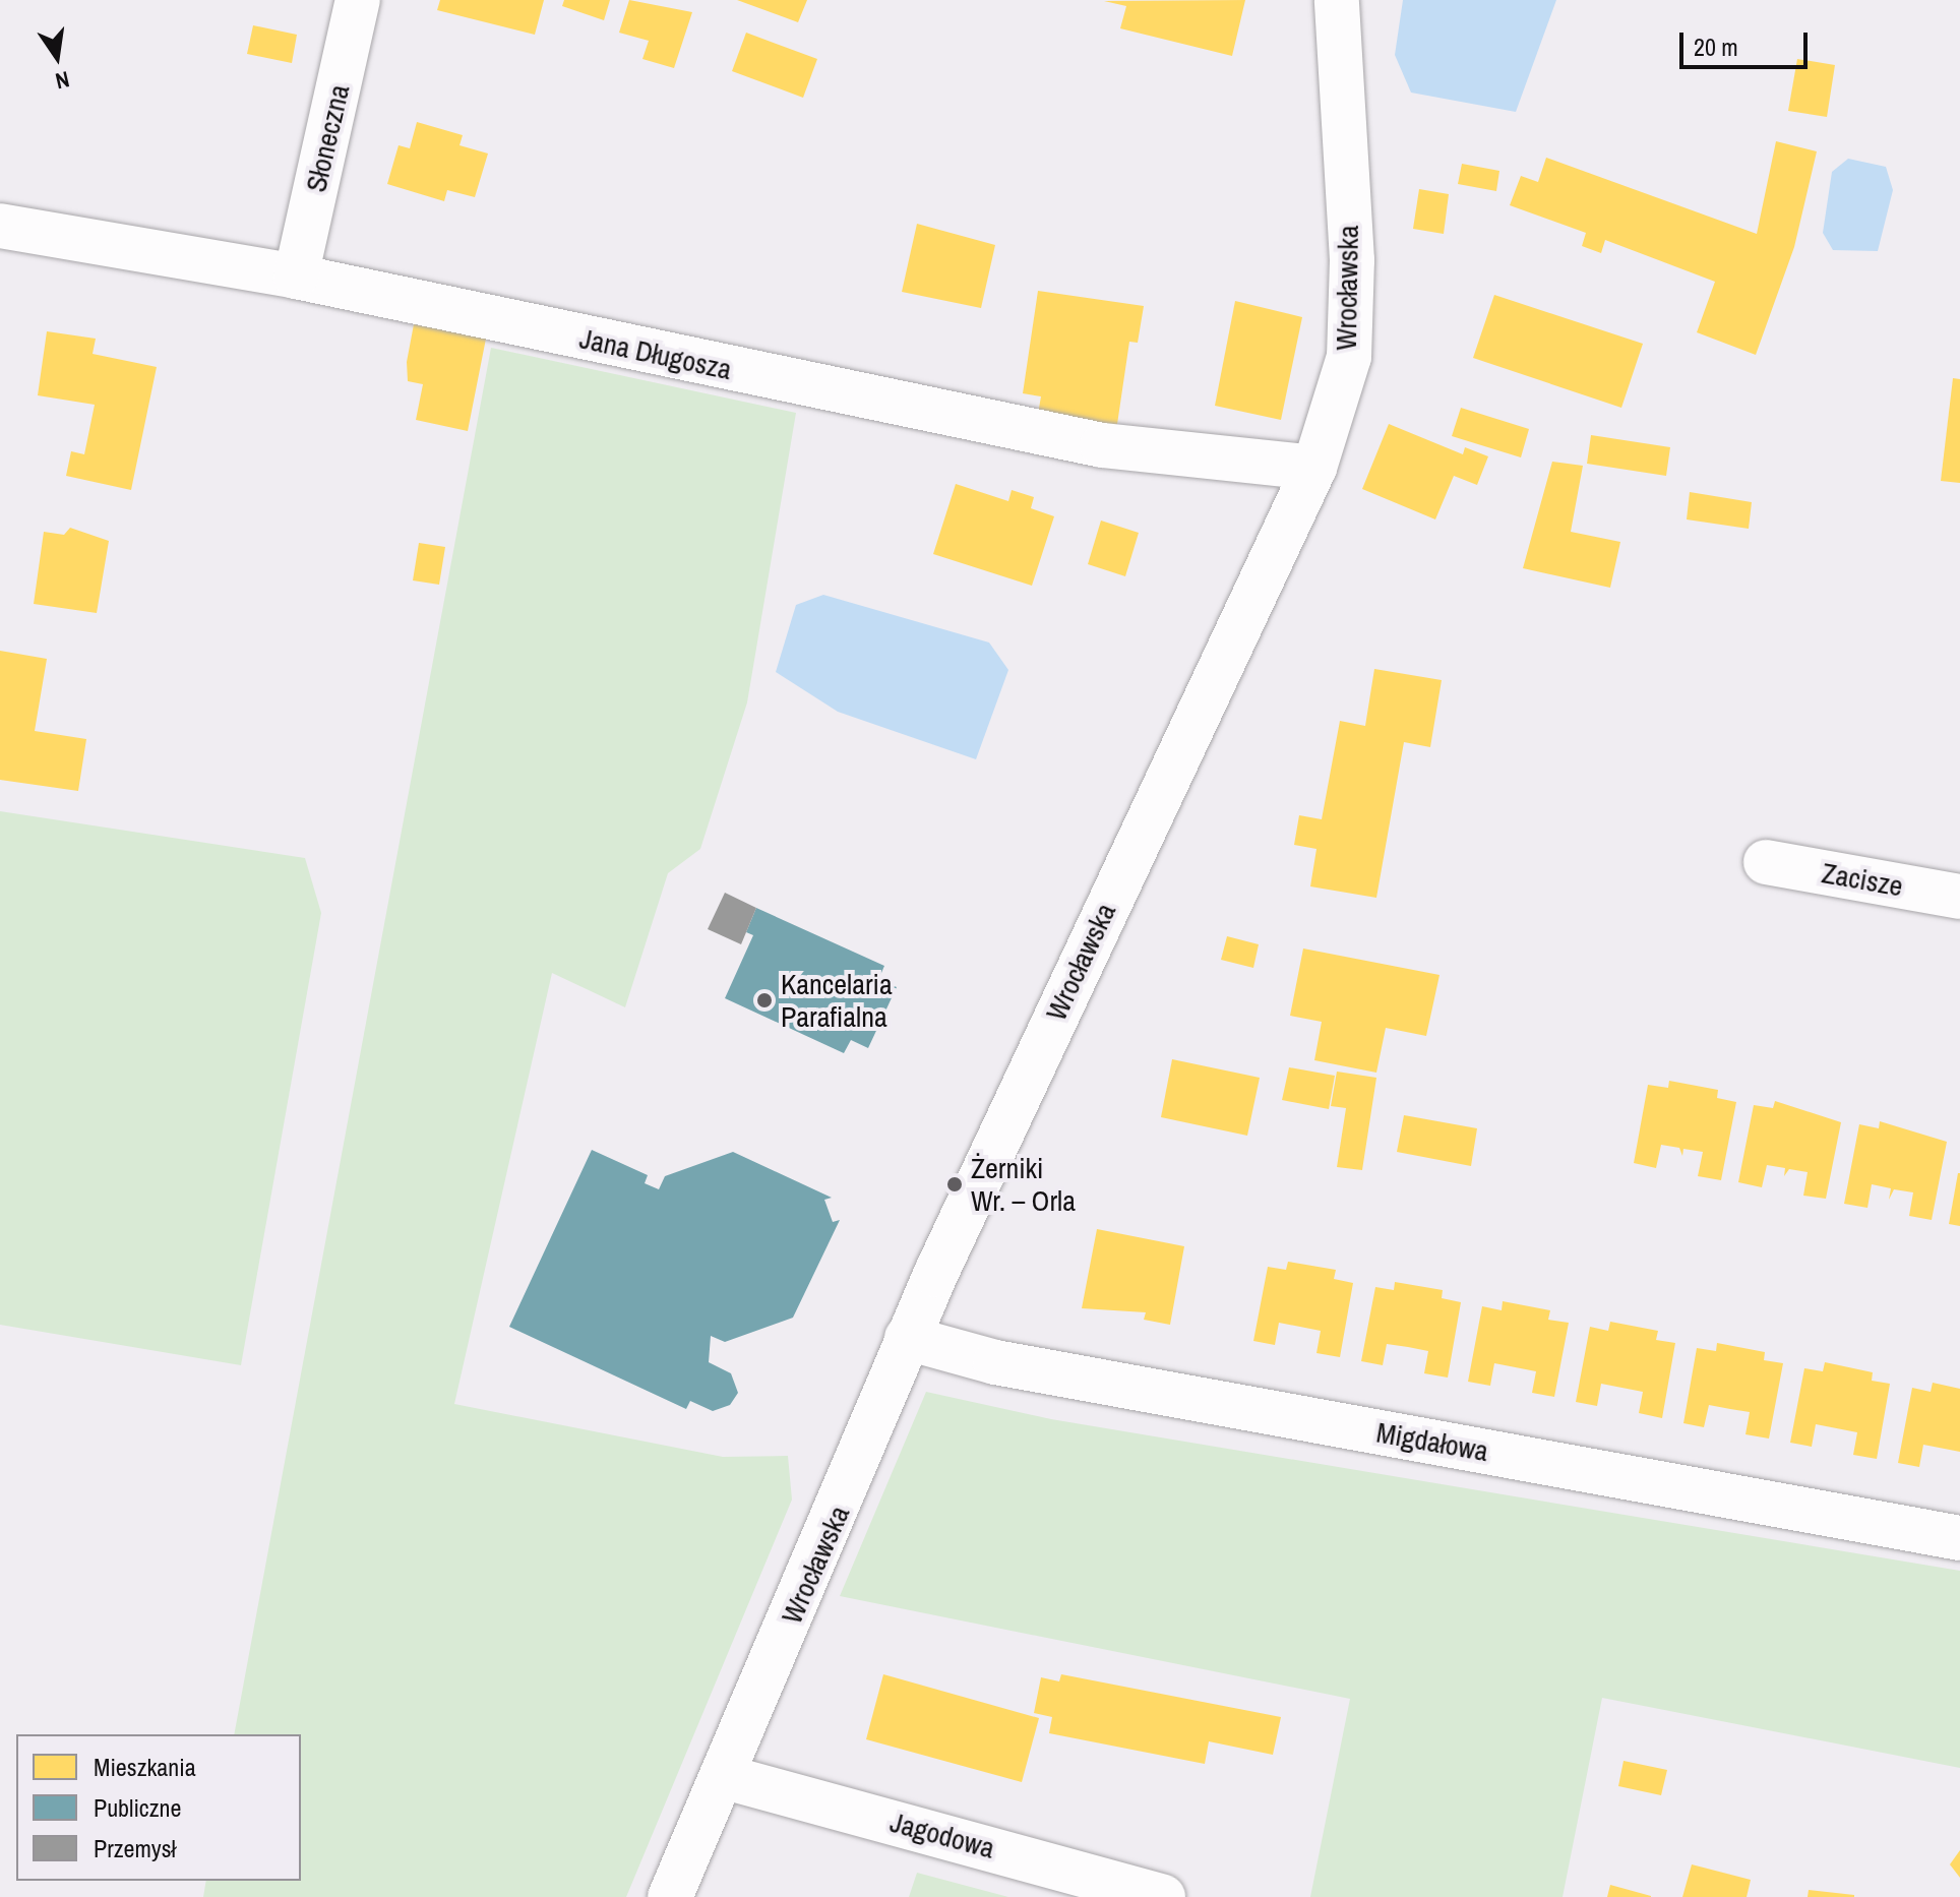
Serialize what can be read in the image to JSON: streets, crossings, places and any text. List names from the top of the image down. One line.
{"streets":{"street":["Słoneczna","Wrocławska","Jana Długosza","Zacisze","Migdałowa","Jagodowa"]},"crossings":[["Słoneczna","Jana Długosza"],["Wrocławska","Jana Długosza"],["Wrocławska","Migdałowa"],["Wrocławska","Jagodowa"]],"places":["Kancelaria Parafialna","Żerniki Wr. – Orla"],"legend":["Mieszkania","Publiczne","Przemysł"],"scale_bar":"20 m","north":"bottom"}
